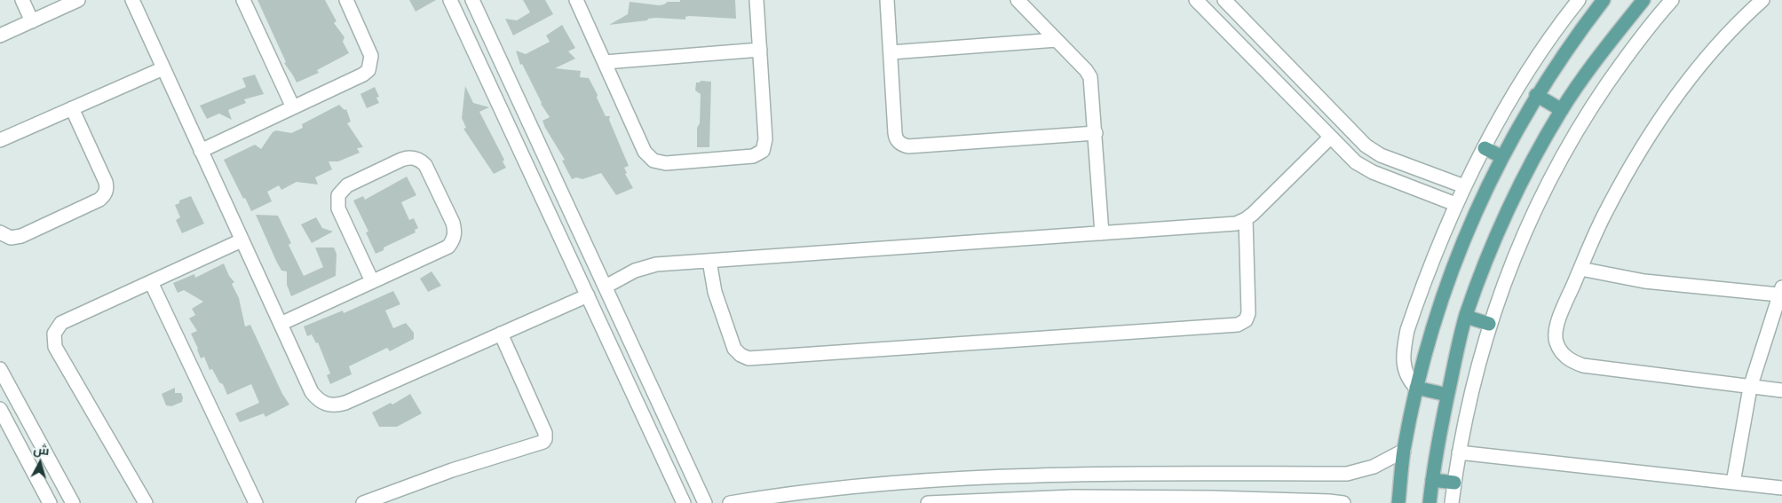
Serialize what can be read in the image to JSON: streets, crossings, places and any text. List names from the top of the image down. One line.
{"north":"top"}
